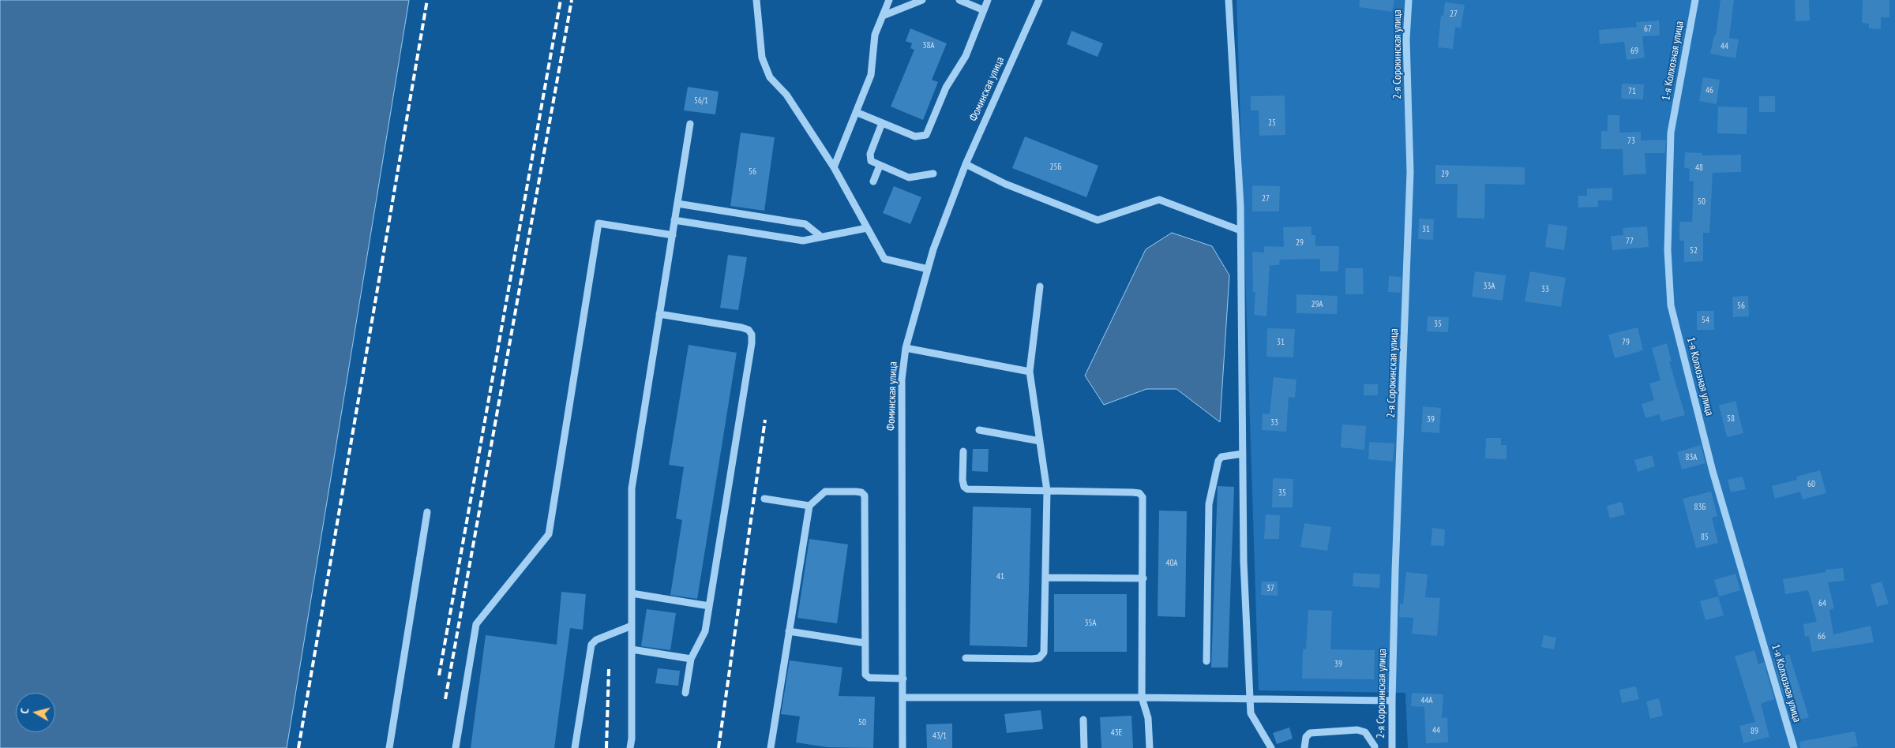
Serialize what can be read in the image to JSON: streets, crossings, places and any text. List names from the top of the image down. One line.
{"streets":{"street":["2-я Сорокинская улица","1-я Колхозная улица","Фоминская улица"]},"house_numbers":["27","67","38А","44","69","46","71","56/1","25","73","25Б","48","56","29","27","50","31","77","29","52","33А","33","29А","56","54","35","31","79","58","39","33","83А","60","35","83Б","85","40А","41","37","64","35А","66","39","44А","50","44","89","43Е","43/1"],"north":"left"}
